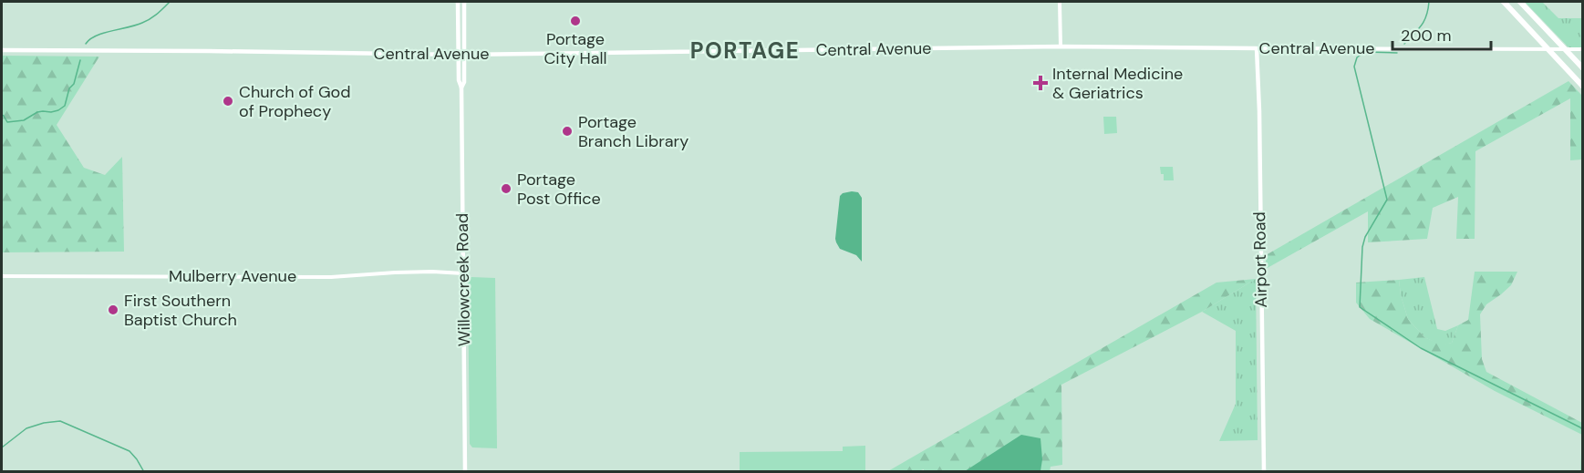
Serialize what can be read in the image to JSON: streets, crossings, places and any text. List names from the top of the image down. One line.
{"streets":{"main road":["Central Avenue","Airport Road","Willowcreek Road"],"street":["Mulberry Avenue"]},"crossings":[["Central Avenue","Airport Road"],["Central Avenue","Willowcreek Road"],["Mulberry Avenue","Willowcreek Road"]],"districts":["PORTAGE"],"places":{"other":["Portage City Hall","Church of God of Prophecy","Portage Branch Library","Portage Post Office","First Southern Baptist Church"],"health":["Internal Medicine & Geriatrics"]},"scale_bar":"200 m"}
